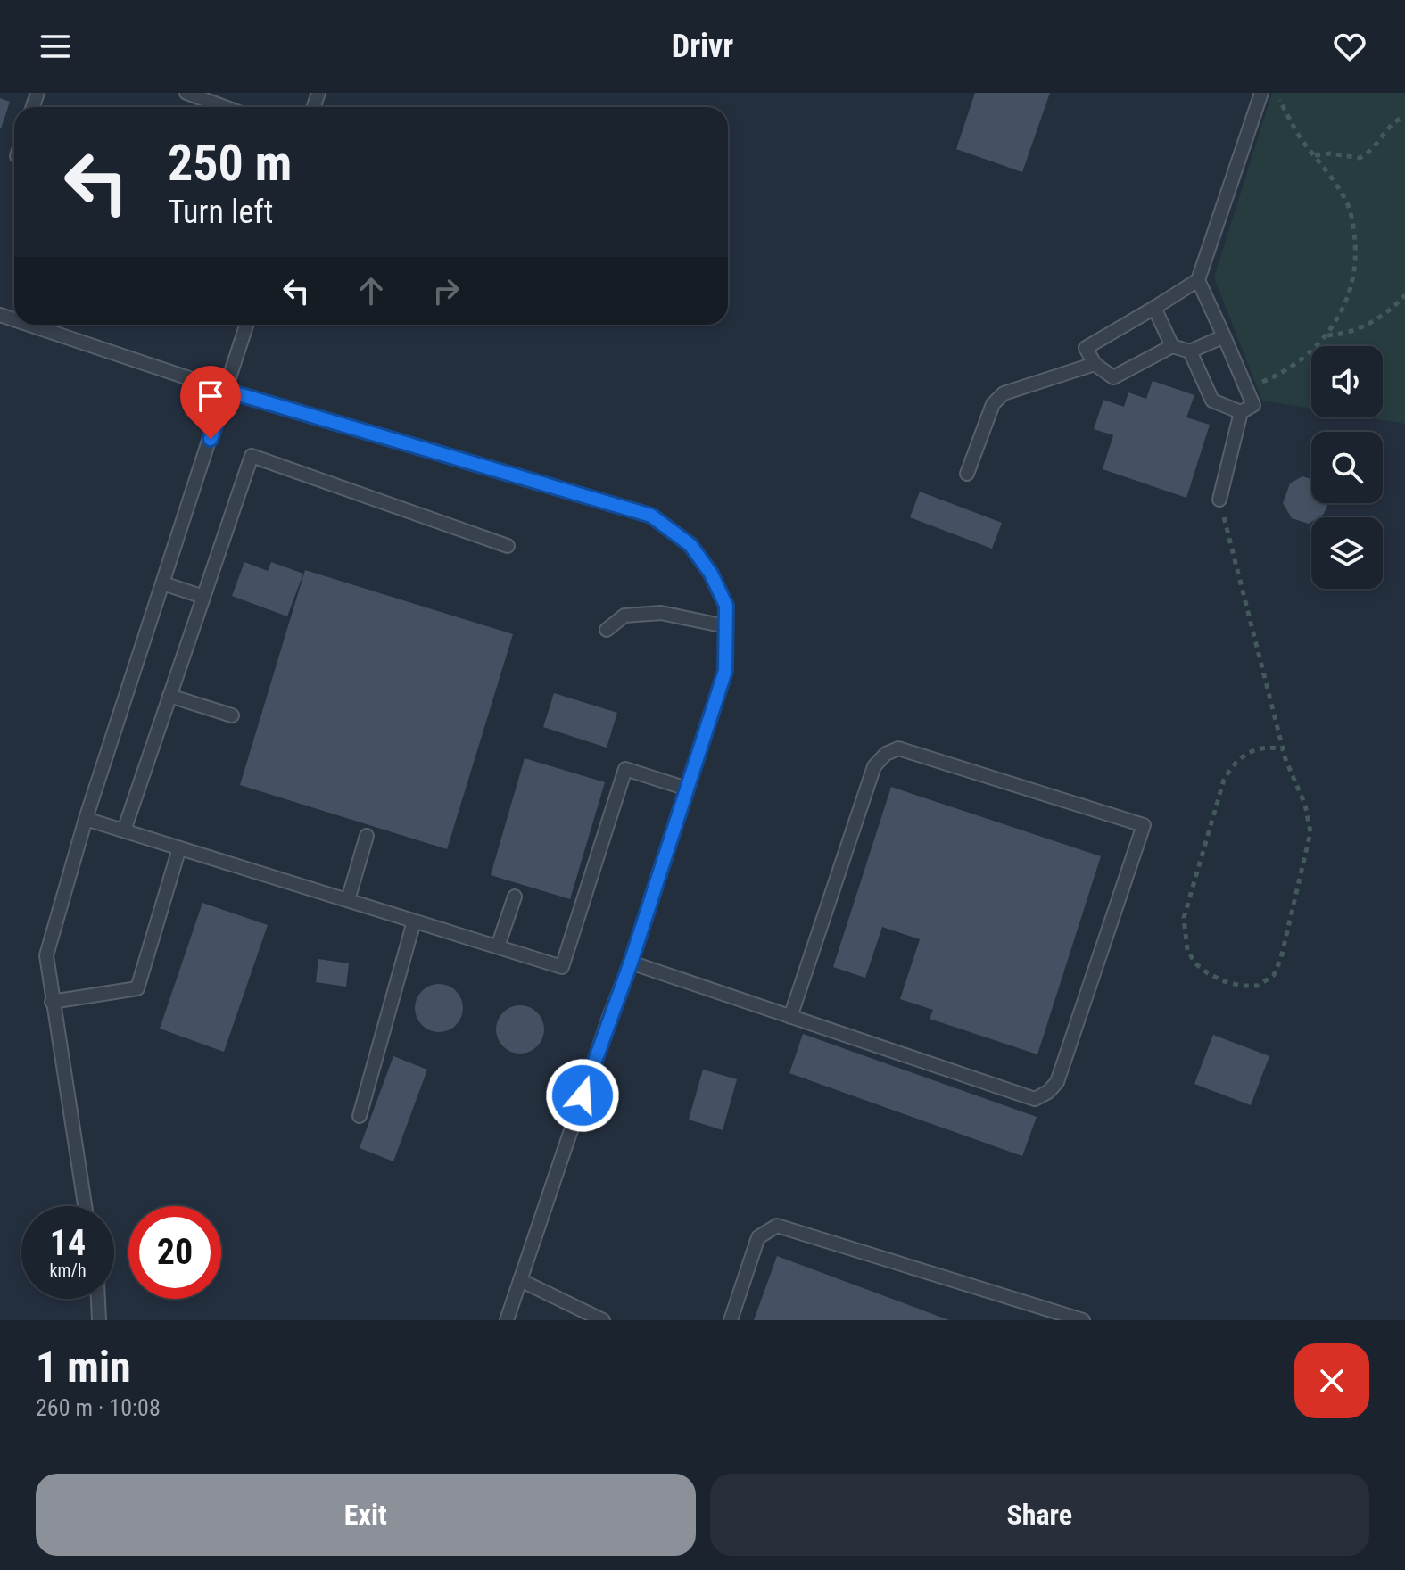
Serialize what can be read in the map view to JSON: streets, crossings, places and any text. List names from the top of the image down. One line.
{"page":{"header":"Drivr","turn":["250 m","Turn left"],"speed":"14 km/h","limit":"20","heading":["1 min","260 m · 10:08"],"buttons":["Exit","Share"]}}
